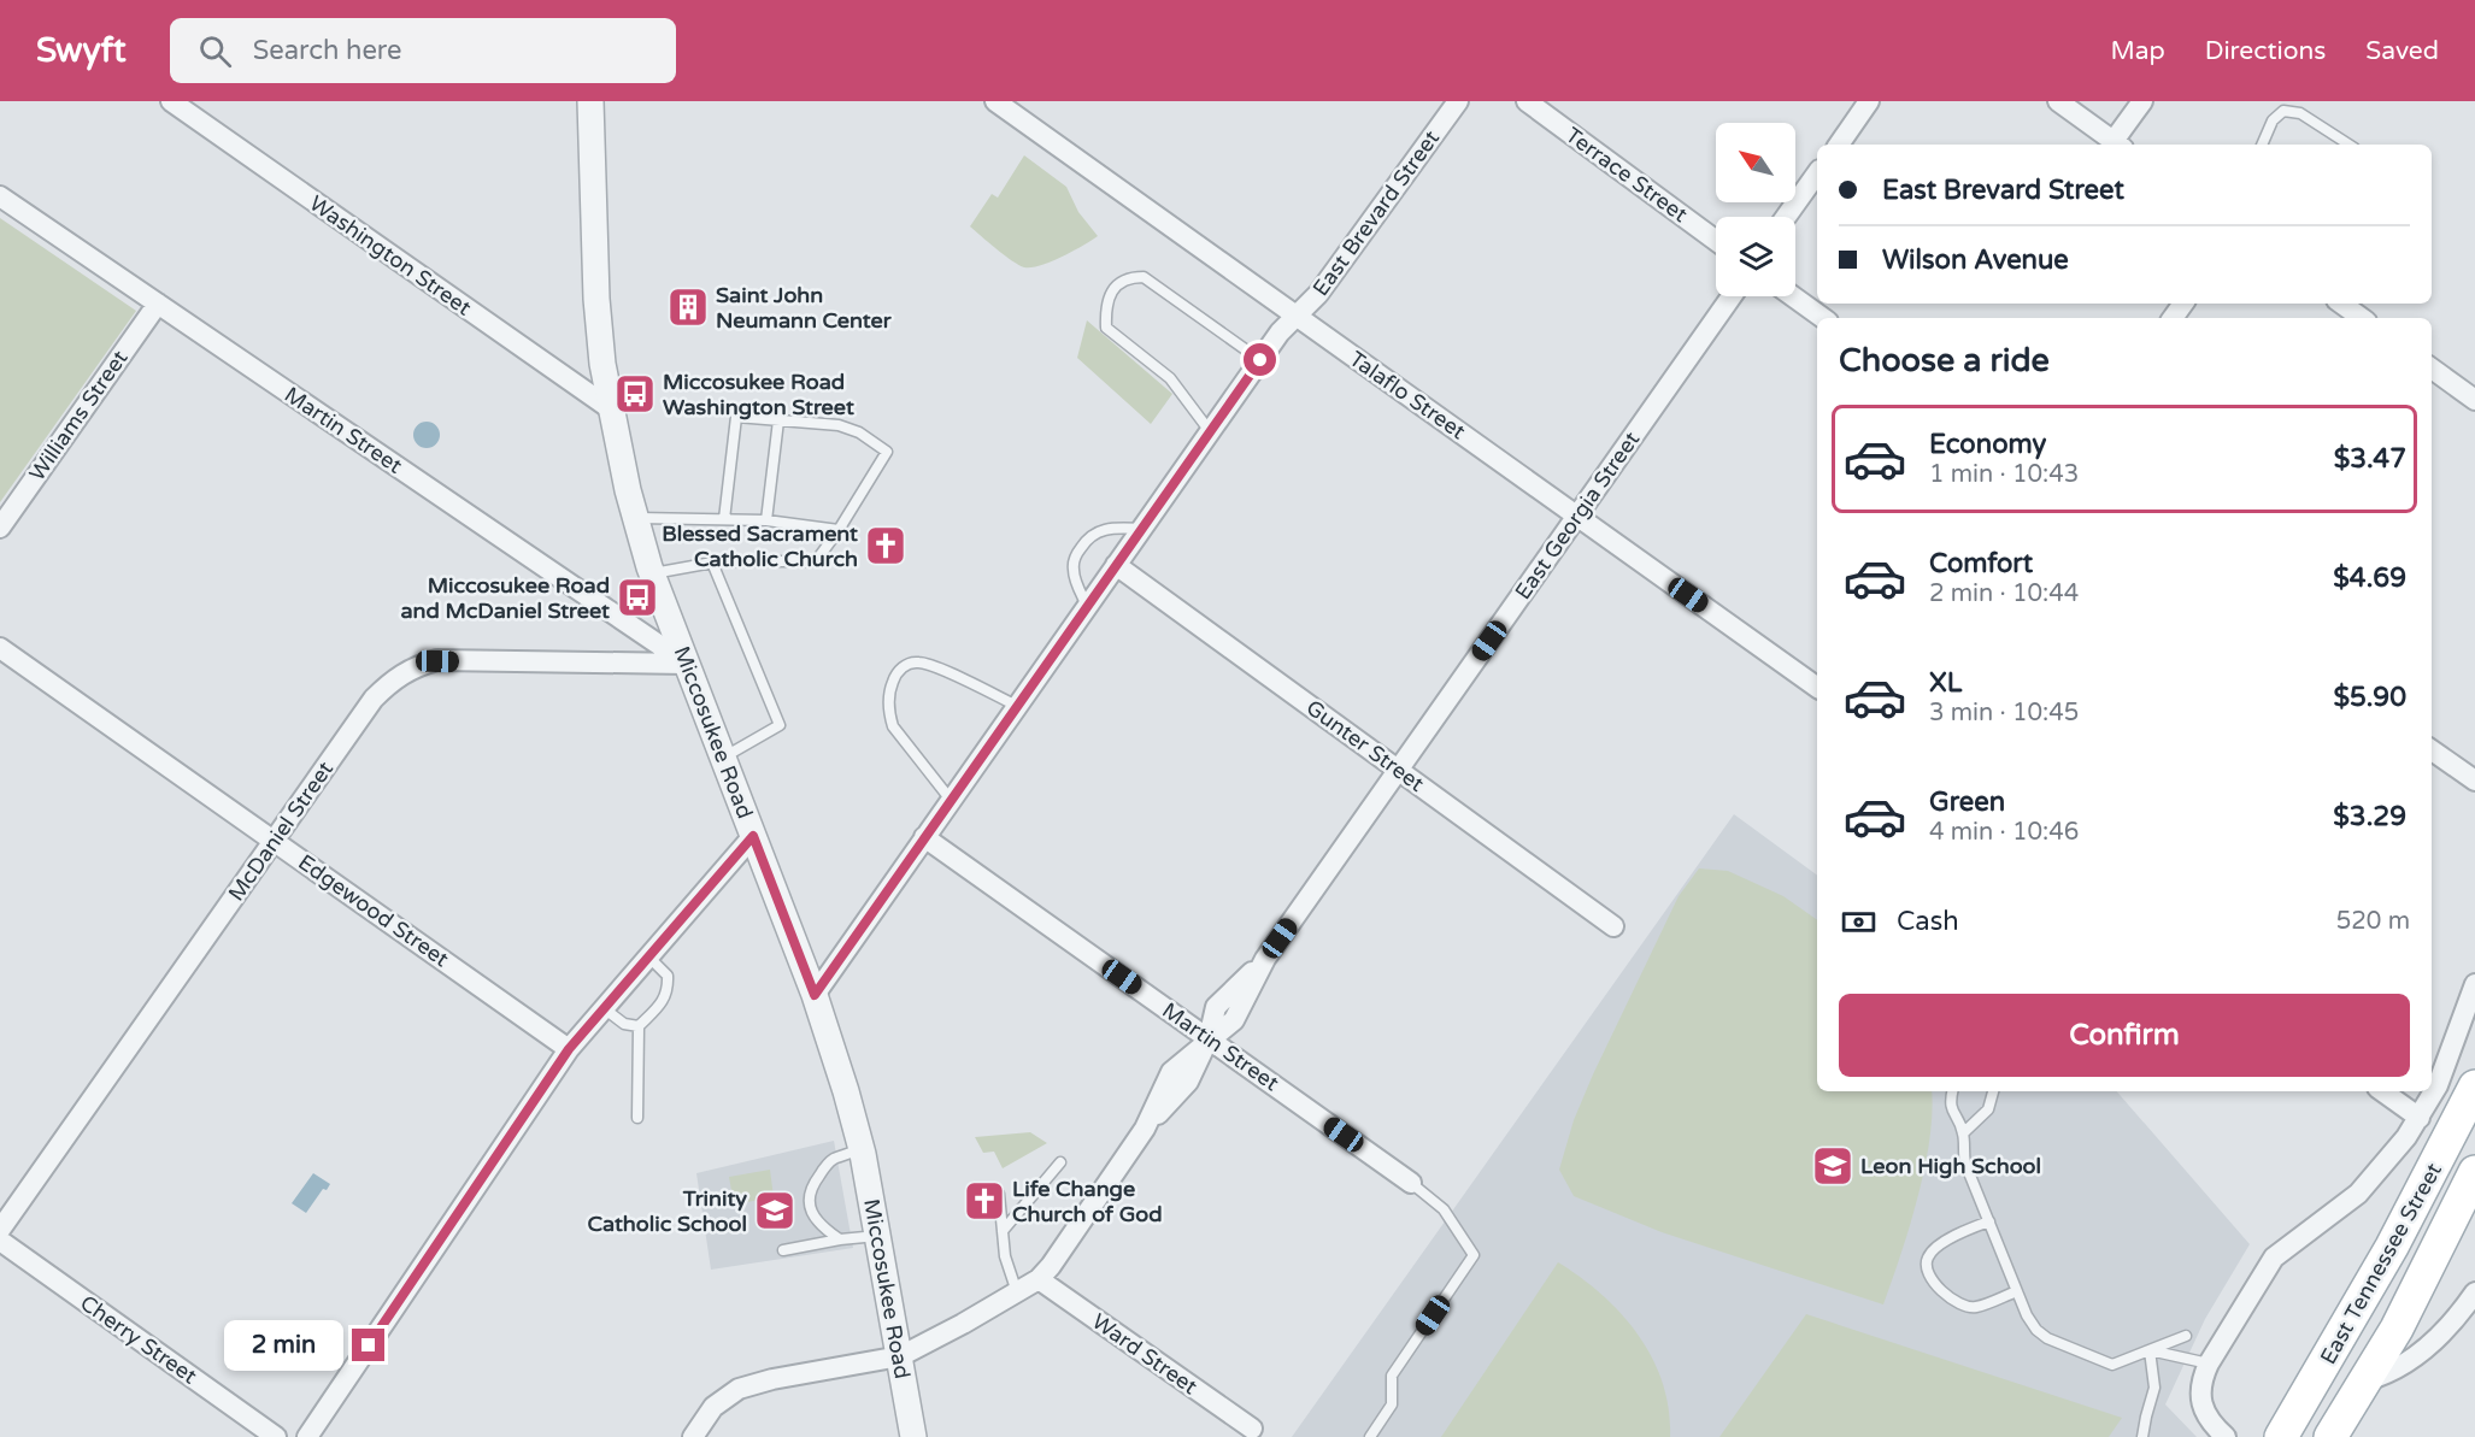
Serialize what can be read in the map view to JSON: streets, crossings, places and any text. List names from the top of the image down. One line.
{"streets":{"main road":["East Tennessee Street"],"street":["Terrace Street","East Brevard Street","Washington Street","Talaflo Street","Williams Street","Martin Street","East Georgia Street","Miccosukee Road","Gunter Street","McDaniel Street","Edgewood Street","Cherry Street","Ward Street"]},"crossings":[["East Brevard Street","Talaflo Street"],["East Brevard Street","Martin Street"],["East Brevard Street","Miccosukee Road"],["East Brevard Street","Gunter Street"],["Washington Street","Miccosukee Road"],["Talaflo Street","East Georgia Street"],["Williams Street","Martin Street"],["Martin Street","East Georgia Street"],["Martin Street","Miccosukee Road"],["Martin Street","McDaniel Street"],["East Georgia Street","Miccosukee Road"],["East Georgia Street","Gunter Street"],["East Georgia Street","Ward Street"],["Miccosukee Road","McDaniel Street"],["McDaniel Street","Edgewood Street"]],"places":{"building":["Saint John Neumann Center"],"bus stop":["Miccosukee Road Washington Street","Miccosukee Road and McDaniel Street"],"church":["Blessed Sacrament Catholic Church","Life Change Church of God"],"school or university":["Leon High School","Trinity Catholic School"]},"north":"top left","page":{"header":"Swyft","search":"Search here","nav":["Map","Directions","Saved"],"banner":["East Brevard Street","Wilson Avenue"],"heading":"Choose a ride","list":[{"name":"Economy","note":"1 min · 10:43","value":"$3.47"},{"name":"Comfort","note":"2 min · 10:44","value":"$4.69"},{"name":"XL","note":"3 min · 10:45","value":"$5.90"},{"name":"Green","note":"4 min · 10:46","value":"$3.29"}],"pay":["Cash","520 m"],"buttons":"Confirm","bubble":"2 min"}}
